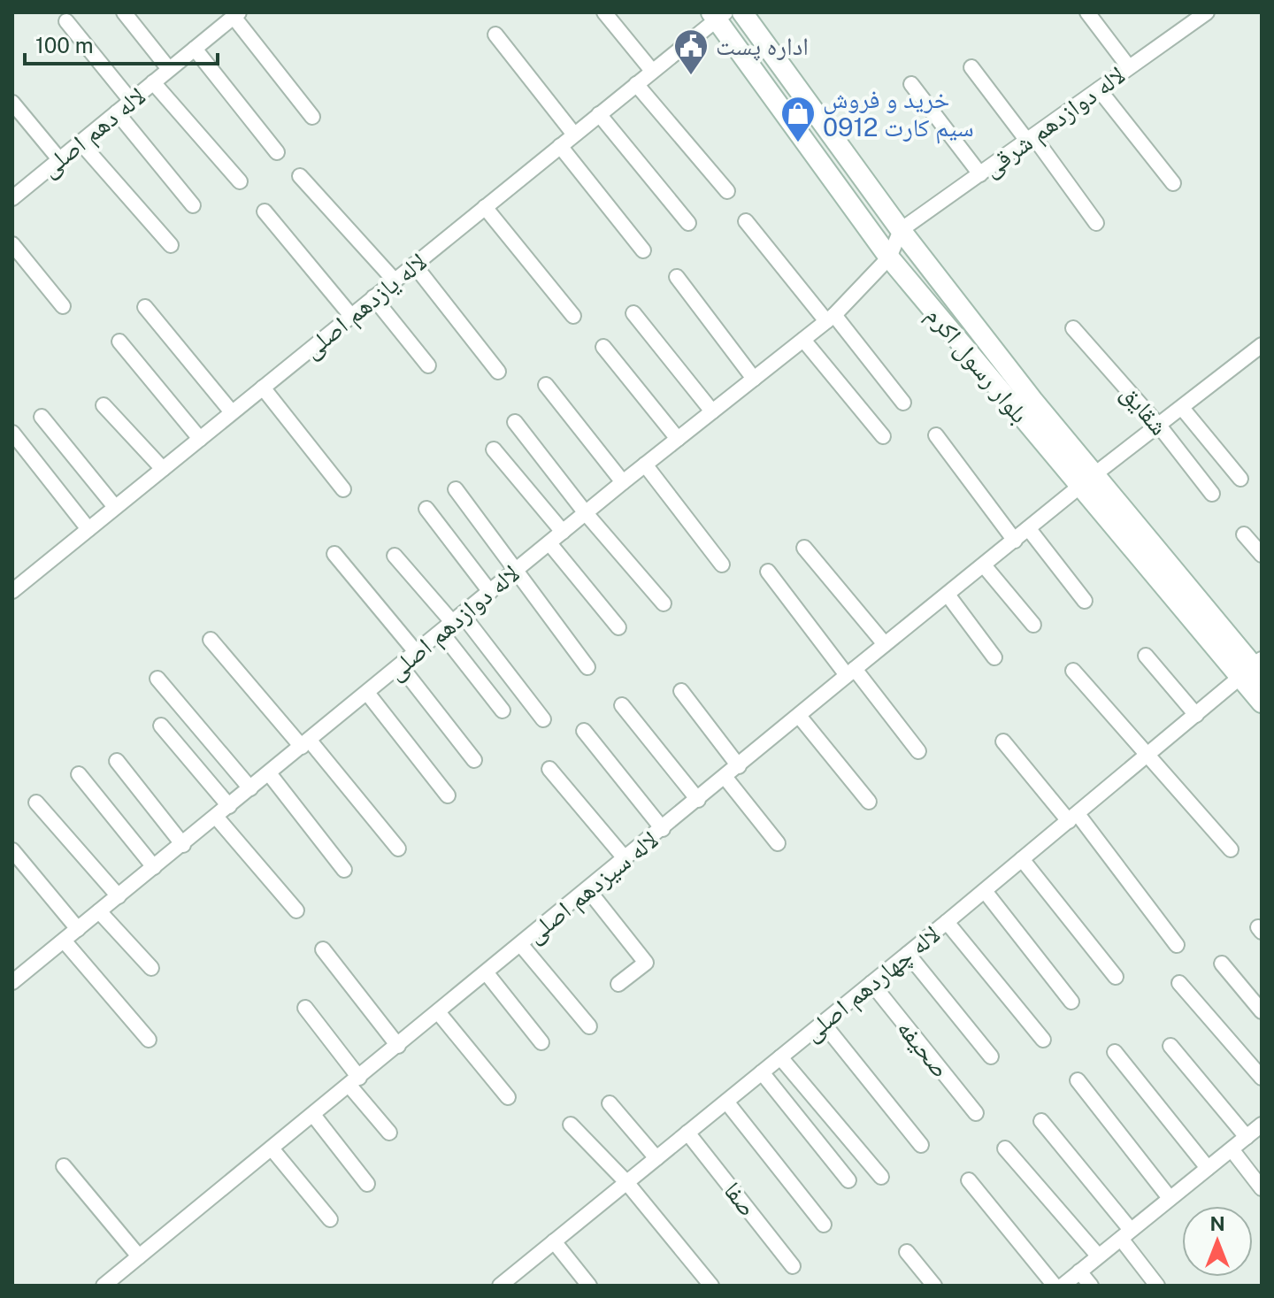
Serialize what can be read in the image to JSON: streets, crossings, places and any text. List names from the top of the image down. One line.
{"streets":{"main road":["بلوار رسول اکرم"],"street":["لاله دوازدهم شرقی","لاله دهم اصلی","لاله یازدهم اصلی","شقایق","لاله دوازدهم اصلی","لاله سیزدهم اصلی","لاله چهاردهم اصلی","صحیفه","صفا"]},"crossings":[["لاله دوازدهم شرقی","بلوار رسول اکرم"],["لاله یازدهم اصلی","بلوار رسول اکرم"],["بلوار رسول اکرم","لاله دوازدهم اصلی"],["بلوار رسول اکرم","لاله سیزدهم اصلی"],["بلوار رسول اکرم","لاله چهاردهم اصلی"],["شقایق","لاله سیزدهم اصلی"],["لاله چهاردهم اصلی","صحیفه"],["لاله چهاردهم اصلی","صفا"]],"places":{"public building":["اداره پست"],"shop":["خرید و فروش سیم کارت 0912"]},"scale_bar":"100 m","north":"top"}
